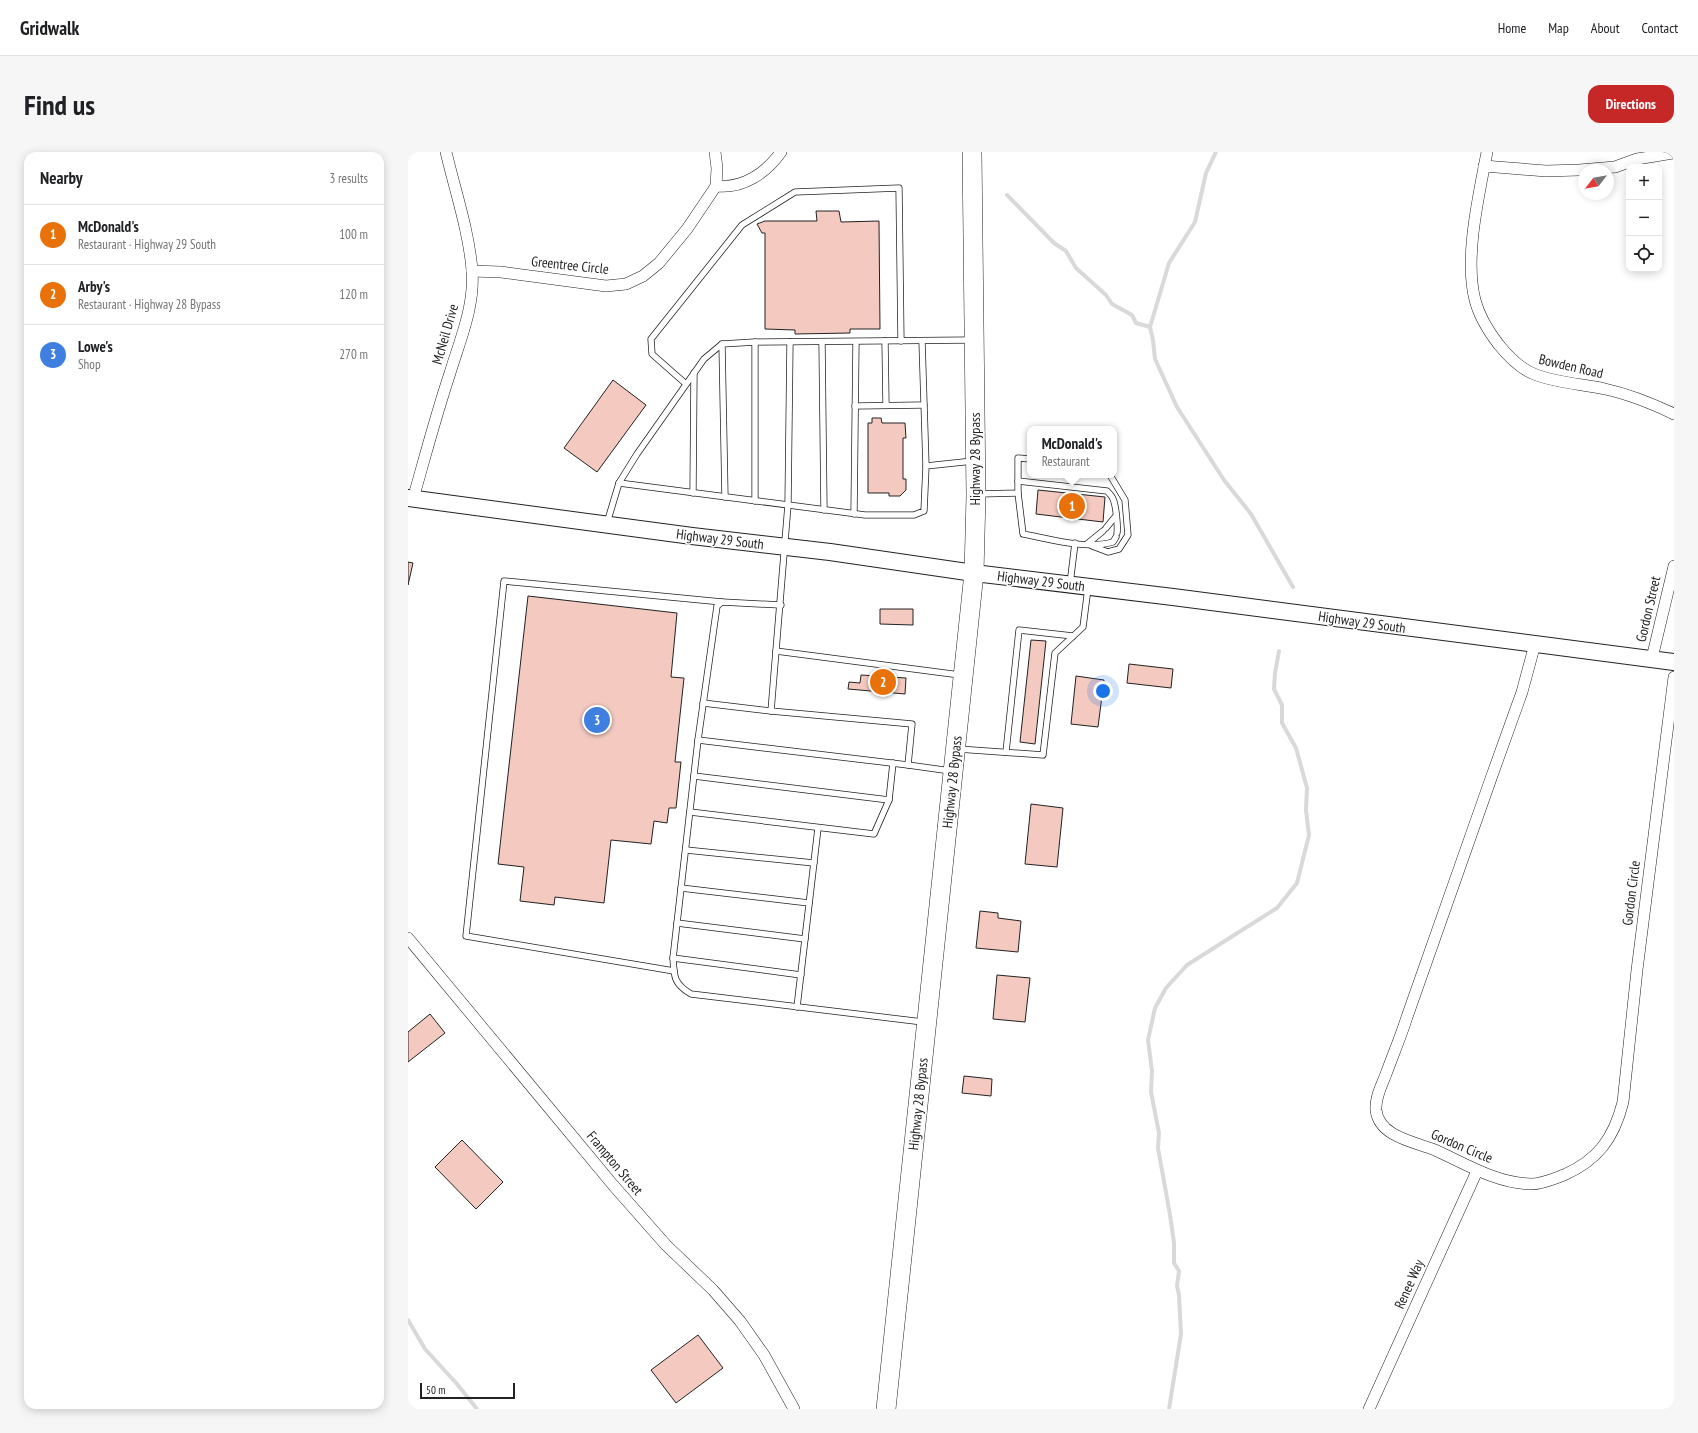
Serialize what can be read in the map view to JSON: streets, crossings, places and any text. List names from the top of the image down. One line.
{"streets":{"highway":["Highway 28 Bypass"],"main road":["Highway 29 South"],"street":["Greentree Circle","McNeil Drive","Bowden Road","Gordon Street","Gordon Circle","Frampton Street","Renee Way"]},"crossings":[["Greentree Circle","McNeil Drive"],["McNeil Drive","Highway 29 South"],["Highway 28 Bypass","Highway 29 South"],["Highway 29 South","Gordon Street"],["Highway 29 South","Gordon Circle"],["Gordon Circle","Renee Way"]],"scale_bar":"50 m","north":"bottom left","page":{"header":"Gridwalk","nav":["Home","Map","About","Contact"],"buttons":"Directions","title":"Find us","heading":["Nearby","3 results"],"map_buttons":["+","−"],"list":[{"mark":"1","name":"McDonald's","note":"Restaurant · Highway 29 South","value":"100 m"},{"mark":"2","name":"Arby's","note":"Restaurant · Highway 28 Bypass","value":"120 m"},{"mark":"3","name":"Lowe's","note":"Shop","value":"270 m"}],"popup":["McDonald's","Restaurant"],"pins":["1","2","3"],"scale":"50 m"}}
